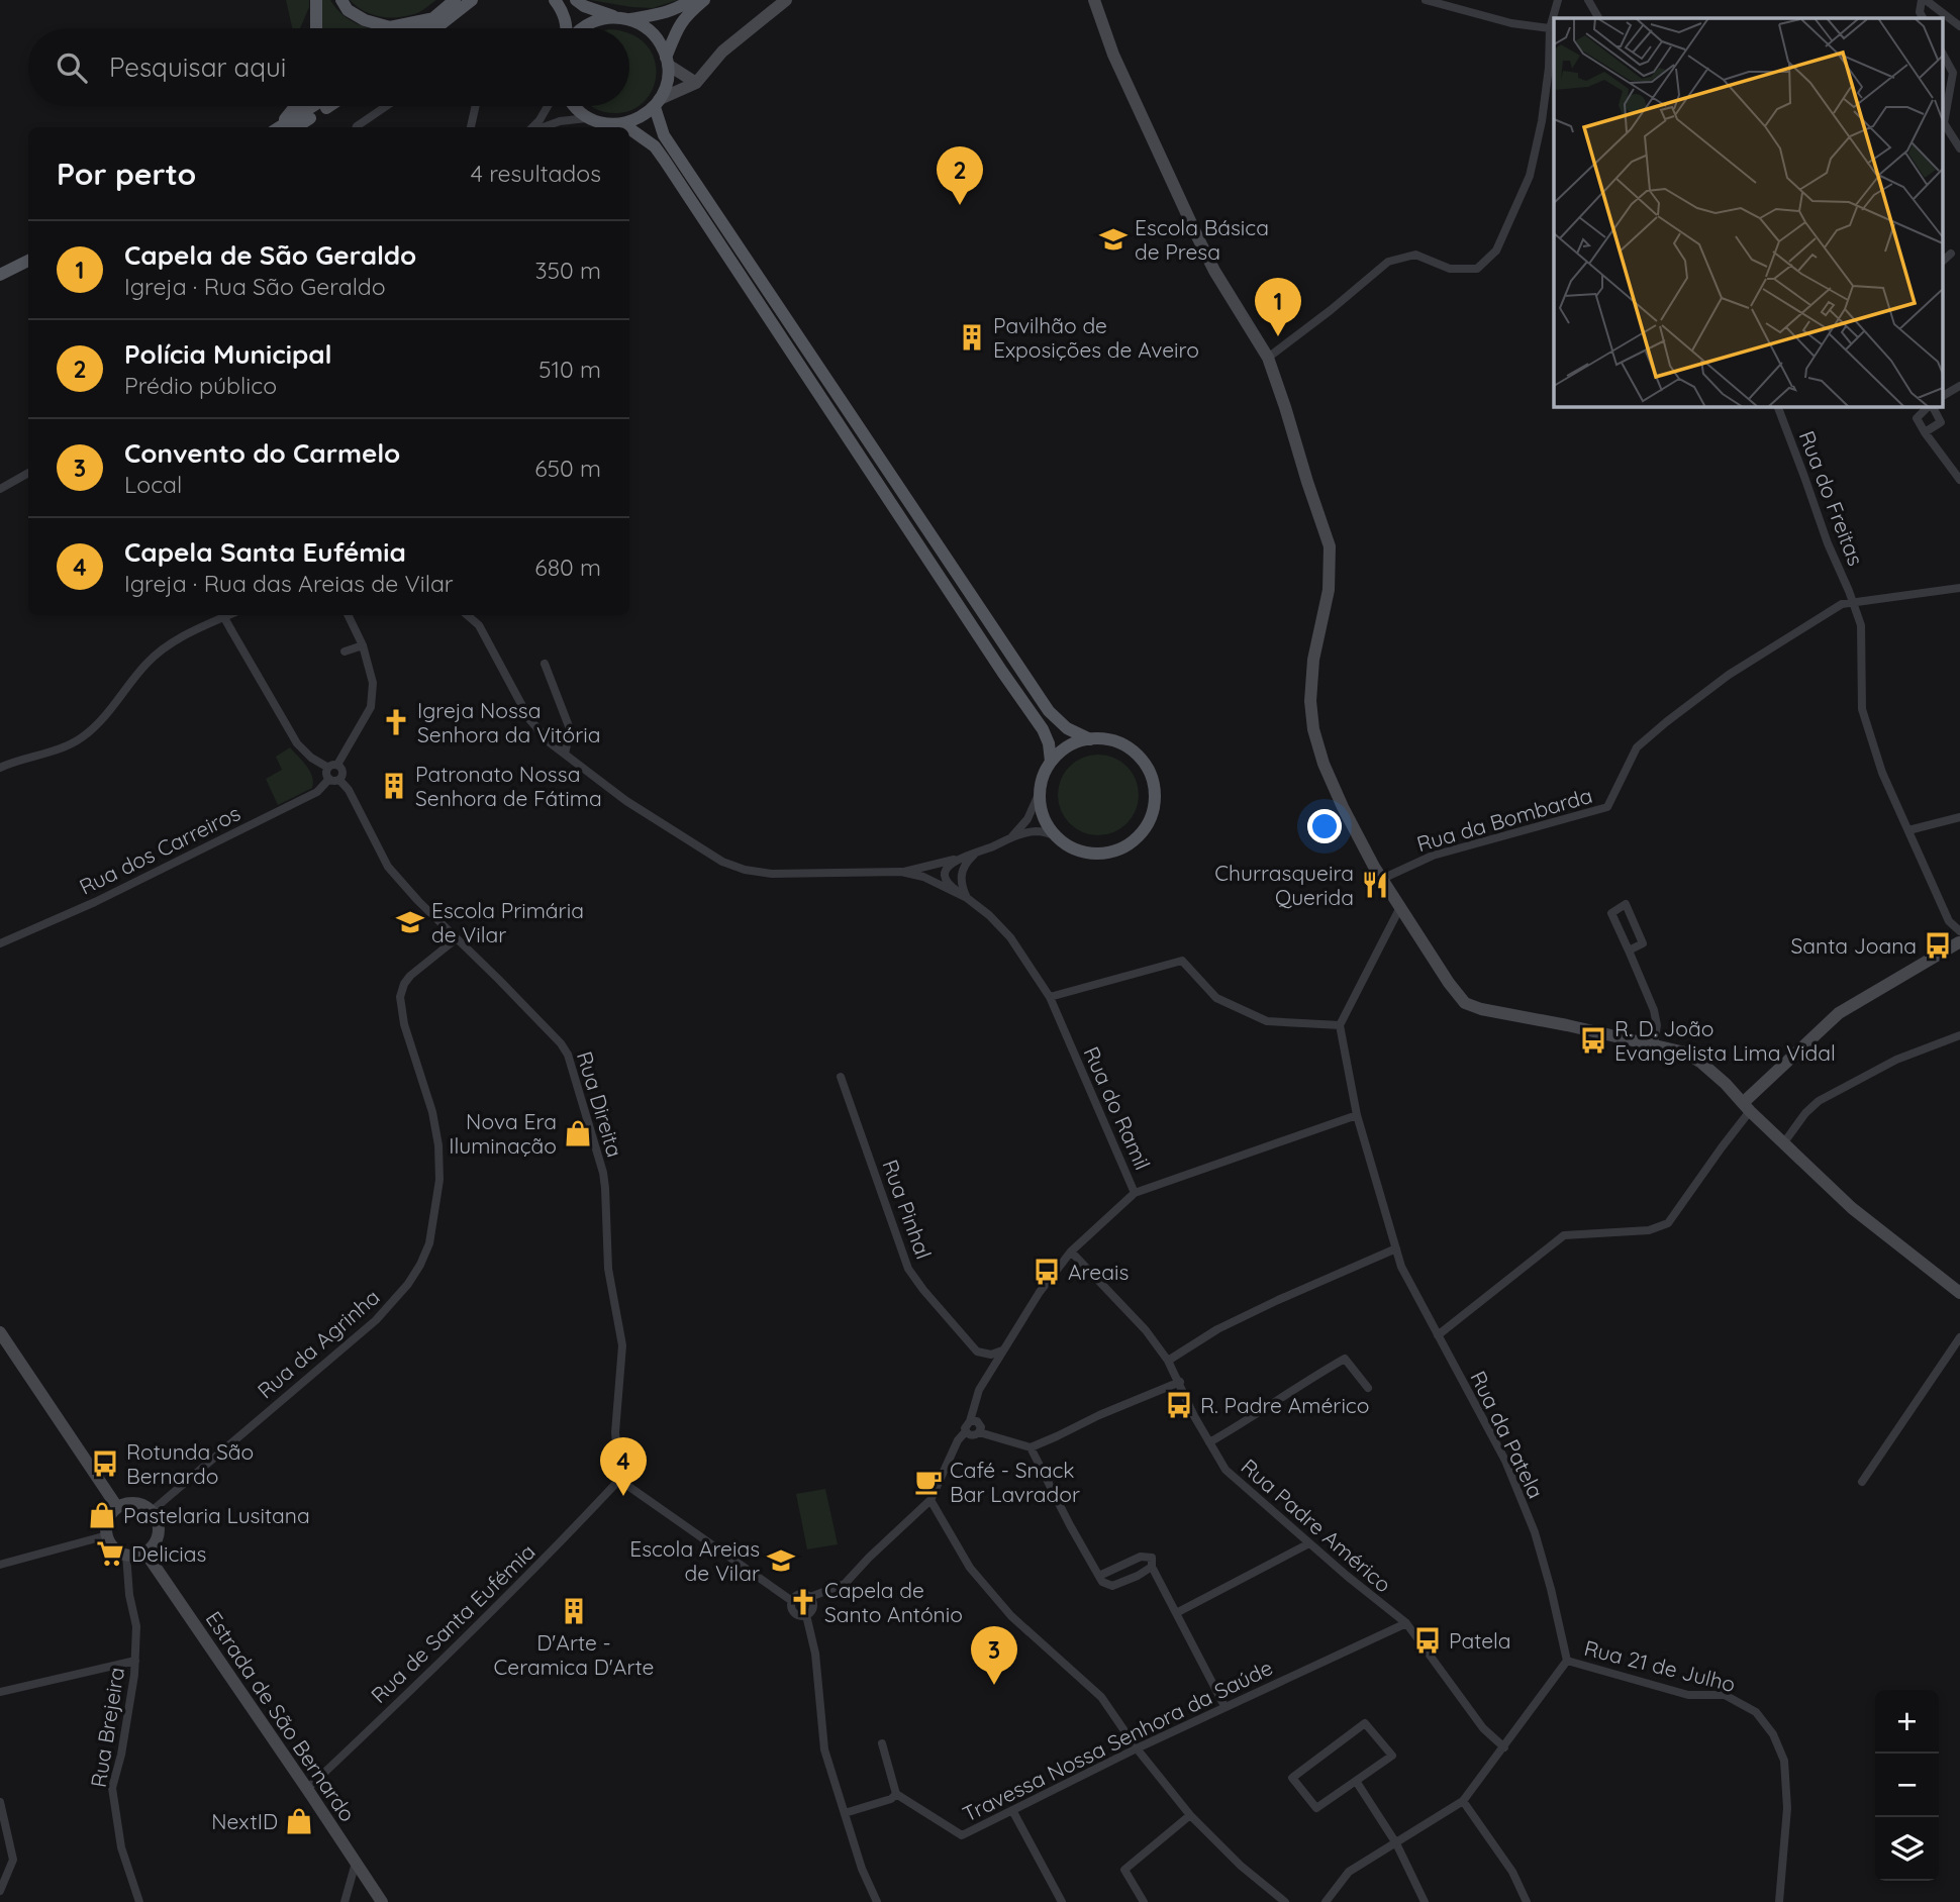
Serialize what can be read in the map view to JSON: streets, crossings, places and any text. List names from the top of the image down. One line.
{"streets":{"street":["Rua do Freitas","Rua da Bombarda","Rua dos Carreiros","Rua Direita","Rua do Ramil","Rua Pinhal","Rua da Agrinha","Rua da Patela","Rua Padre Américo","Rua de Santa Eufémia","Rua 21 de Julho","Estrada de São Bernardo","Rua Brejeira","Travessa Nossa Senhora da Saúde"]},"crossings":[["Rua do Freitas","Rua da Bombarda"],["Rua dos Carreiros","Rua Direita"],["Rua Direita","Rua da Agrinha"],["Rua Direita","Rua de Santa Eufémia"],["Rua do Ramil","Rua Pinhal"],["Rua do Ramil","Rua Padre Américo"],["Rua da Agrinha","Estrada de São Bernardo"],["Rua da Agrinha","Rua Brejeira"],["Rua da Patela","Rua 21 de Julho"],["Rua Padre Américo","Travessa Nossa Senhora da Saúde"],["Rua de Santa Eufémia","Estrada de São Bernardo"],["Estrada de São Bernardo","Rua Brejeira"]],"places":{"school or university":["Escola Básica de Presa","Escola Primária de Vilar","Escola Areias de Vilar"],"building":["Pavilhão de Exposições de Aveiro","Patronato Nossa Senhora de Fátima","D'Arte - Ceramica D'Arte"],"church":["Igreja Nossa Senhora da Vitória","Capela de Santo António"],"restaurant":["Churrasqueira Querida"],"bus stop":["Santa Joana","R. D. João Evangelista Lima Vidal","Areais","R. Padre Américo","Rotunda São Bernardo","Patela"],"shop":["Nova Era Iluminação","Pastelaria Lusitana","NextID"],"cafe":["Café - Snack Bar Lavrador"],"supermarket":["Delicias"]},"page":{"search":"Pesquisar aqui","heading":["Por perto","4 resultados"],"pins":["2","1","4","3"],"list":[{"mark":"1","name":"Capela de São Geraldo","note":"Igreja · Rua São Geraldo","value":"350 m"},{"mark":"2","name":"Polícia Municipal","note":"Prédio público","value":"510 m"},{"mark":"3","name":"Convento do Carmelo","note":"Local","value":"650 m"},{"mark":"4","name":"Capela Santa Eufémia","note":"Igreja · Rua das Areias de Vilar","value":"680 m"}],"map_buttons":["+","−"]}}
